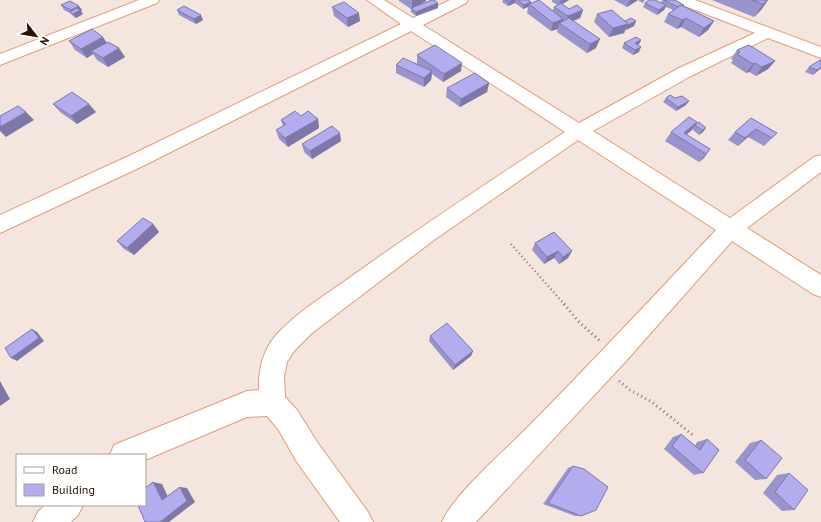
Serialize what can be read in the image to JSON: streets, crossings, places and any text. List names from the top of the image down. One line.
{"legend":["Road","Building"],"north":"bottom right"}
